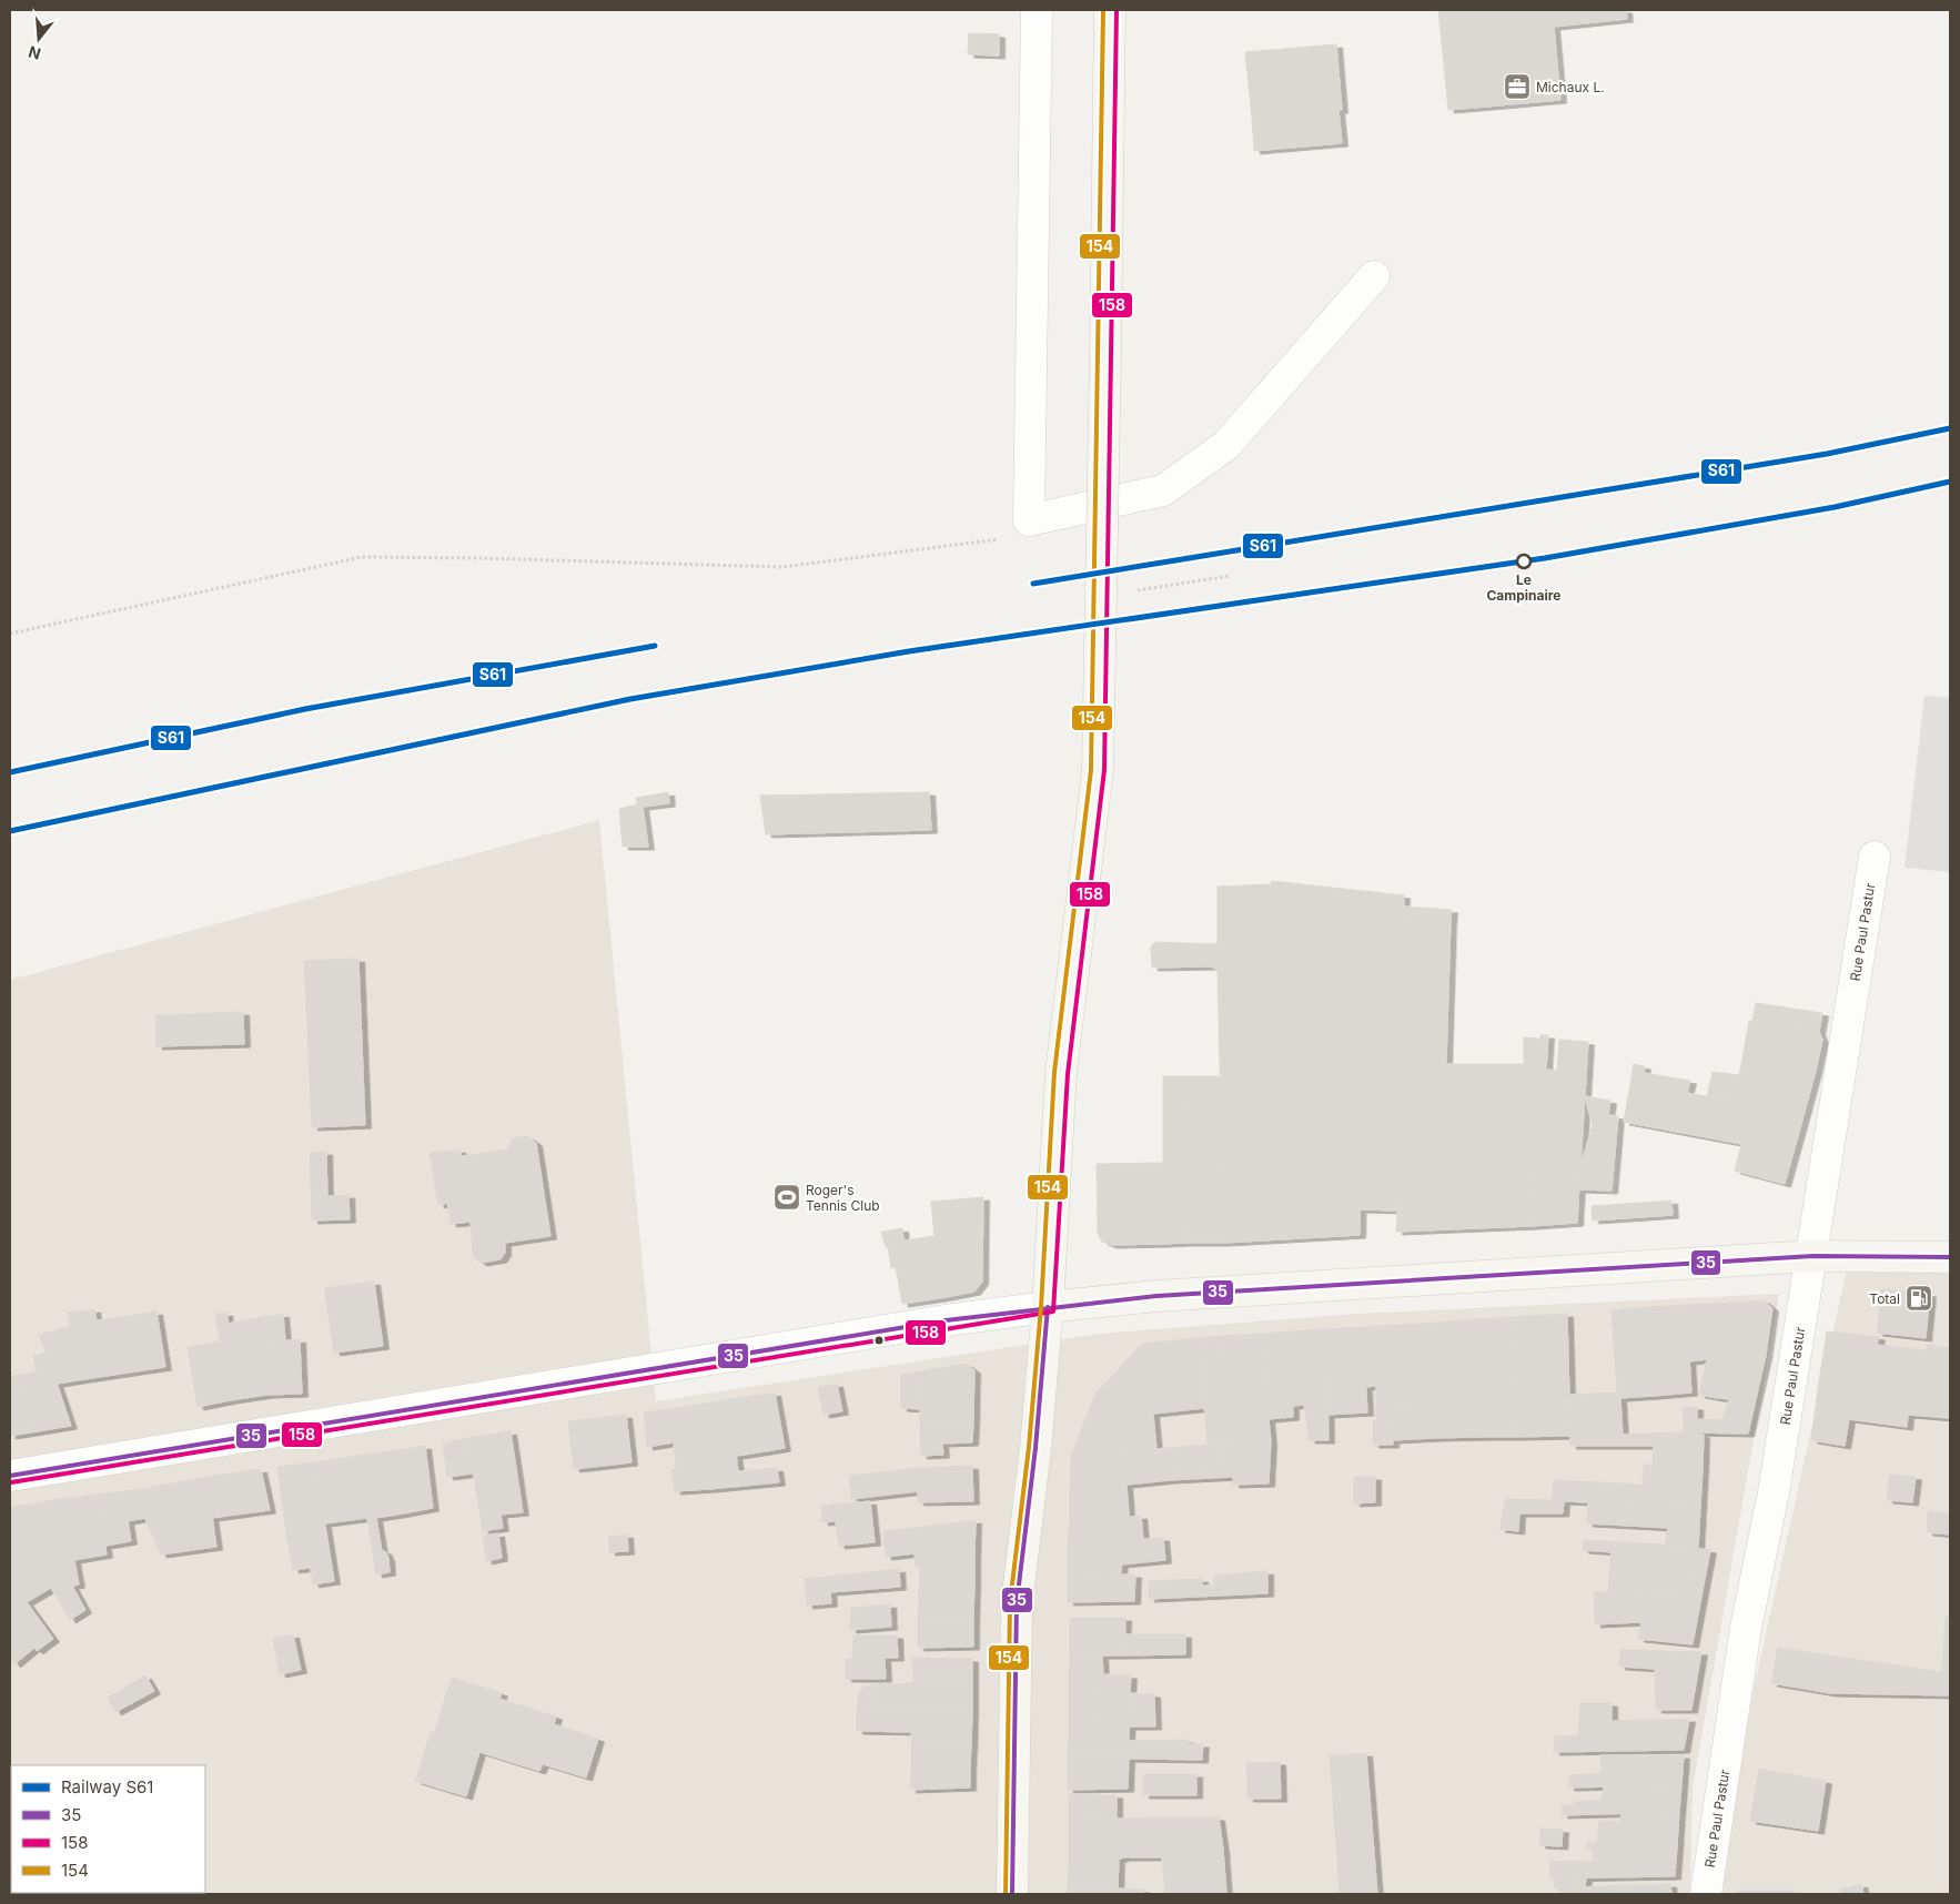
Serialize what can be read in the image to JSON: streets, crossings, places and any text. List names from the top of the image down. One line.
{"streets":{"street":["Rue Paul Pastur"]},"places":{"office":["Michaux L."],"other":["Le Campinaire"],"sports":["Roger's Tennis Club"],"fuel station":["Total"]},"lines":["transit line 158","transit line 154","rail line S61","transit line 35"],"legend":["Railway S61","35","158","154"],"north":"bottom"}
